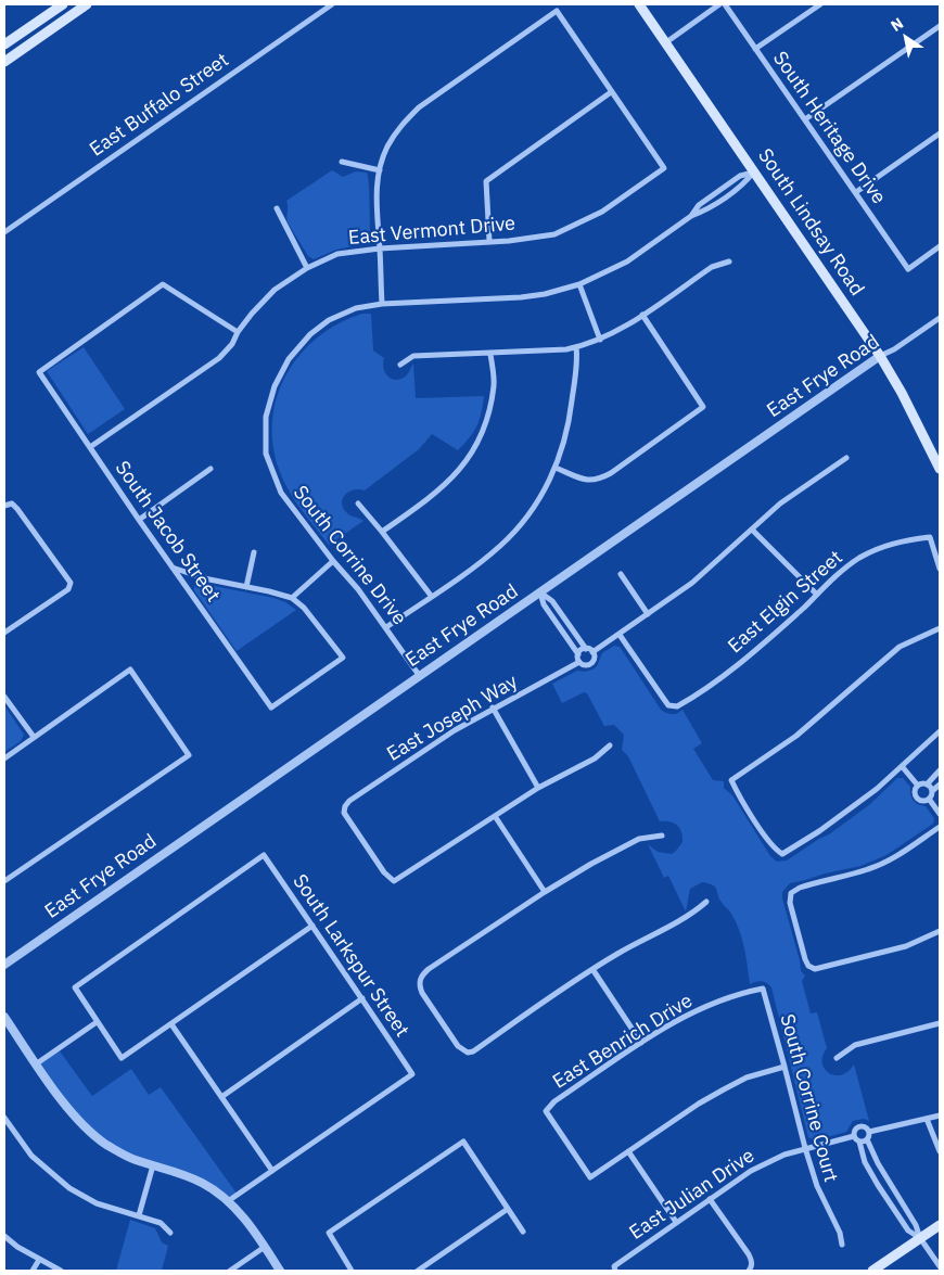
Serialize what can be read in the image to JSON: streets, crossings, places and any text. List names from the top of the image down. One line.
{"streets":{"main road":["South Lindsay Road"],"street":["East Buffalo Street","South Heritage Drive","East Vermont Drive","East Frye Road","South Jacob Street","South Corrine Drive","East Elgin Street","East Joseph Way","South Larkspur Street","East Benrich Drive","South Corrine Court","East Julian Drive"]},"crossings":[["South Lindsay Road","East Frye Road"],["South Lindsay Road","South Corrine Drive"],["East Vermont Drive","South Jacob Street"],["East Frye Road","South Corrine Drive"],["East Elgin Street","East Joseph Way"],["East Benrich Drive","South Corrine Court"],["South Corrine Court","East Julian Drive"]],"north":"top left"}
